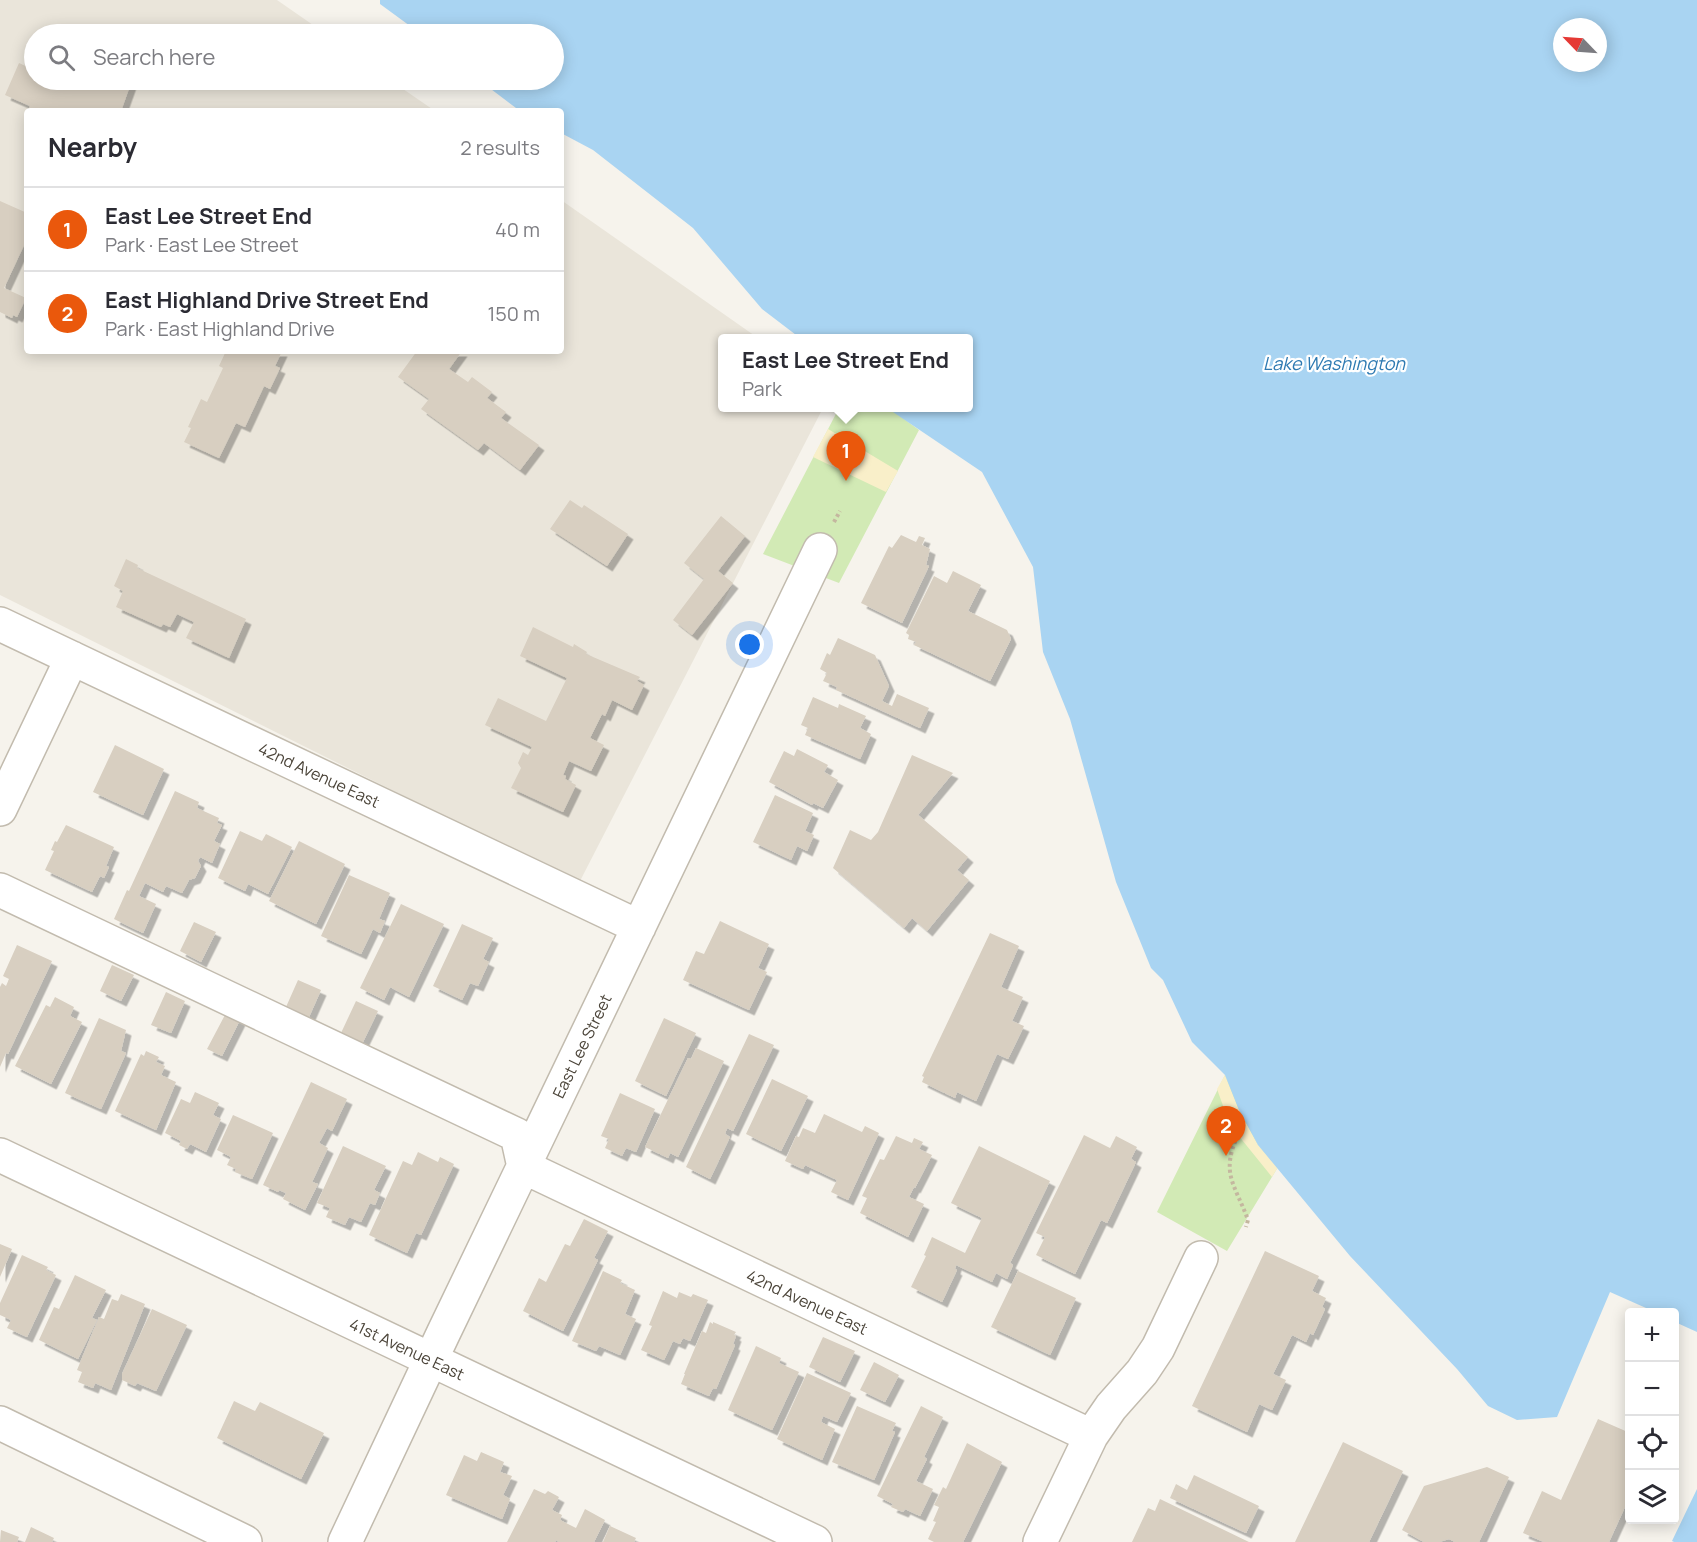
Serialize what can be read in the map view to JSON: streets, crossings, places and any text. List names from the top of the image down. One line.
{"streets":{"street":["42nd Avenue East","East Lee Street","41st Avenue East"]},"crossings":[["42nd Avenue East","East Lee Street"],["East Lee Street","41st Avenue East"]],"water":["Lake Washington"],"north":"top left","page":{"search":"Search here","heading":["Nearby","2 results"],"list":[{"mark":"1","name":"East Lee Street End","note":"Park · East Lee Street","value":"40 m"},{"mark":"2","name":"East Highland Drive Street End","note":"Park · East Highland Drive","value":"150 m"}],"popup":["East Lee Street End","Park"],"pins":["1","2"],"map_buttons":["+","−"]}}
